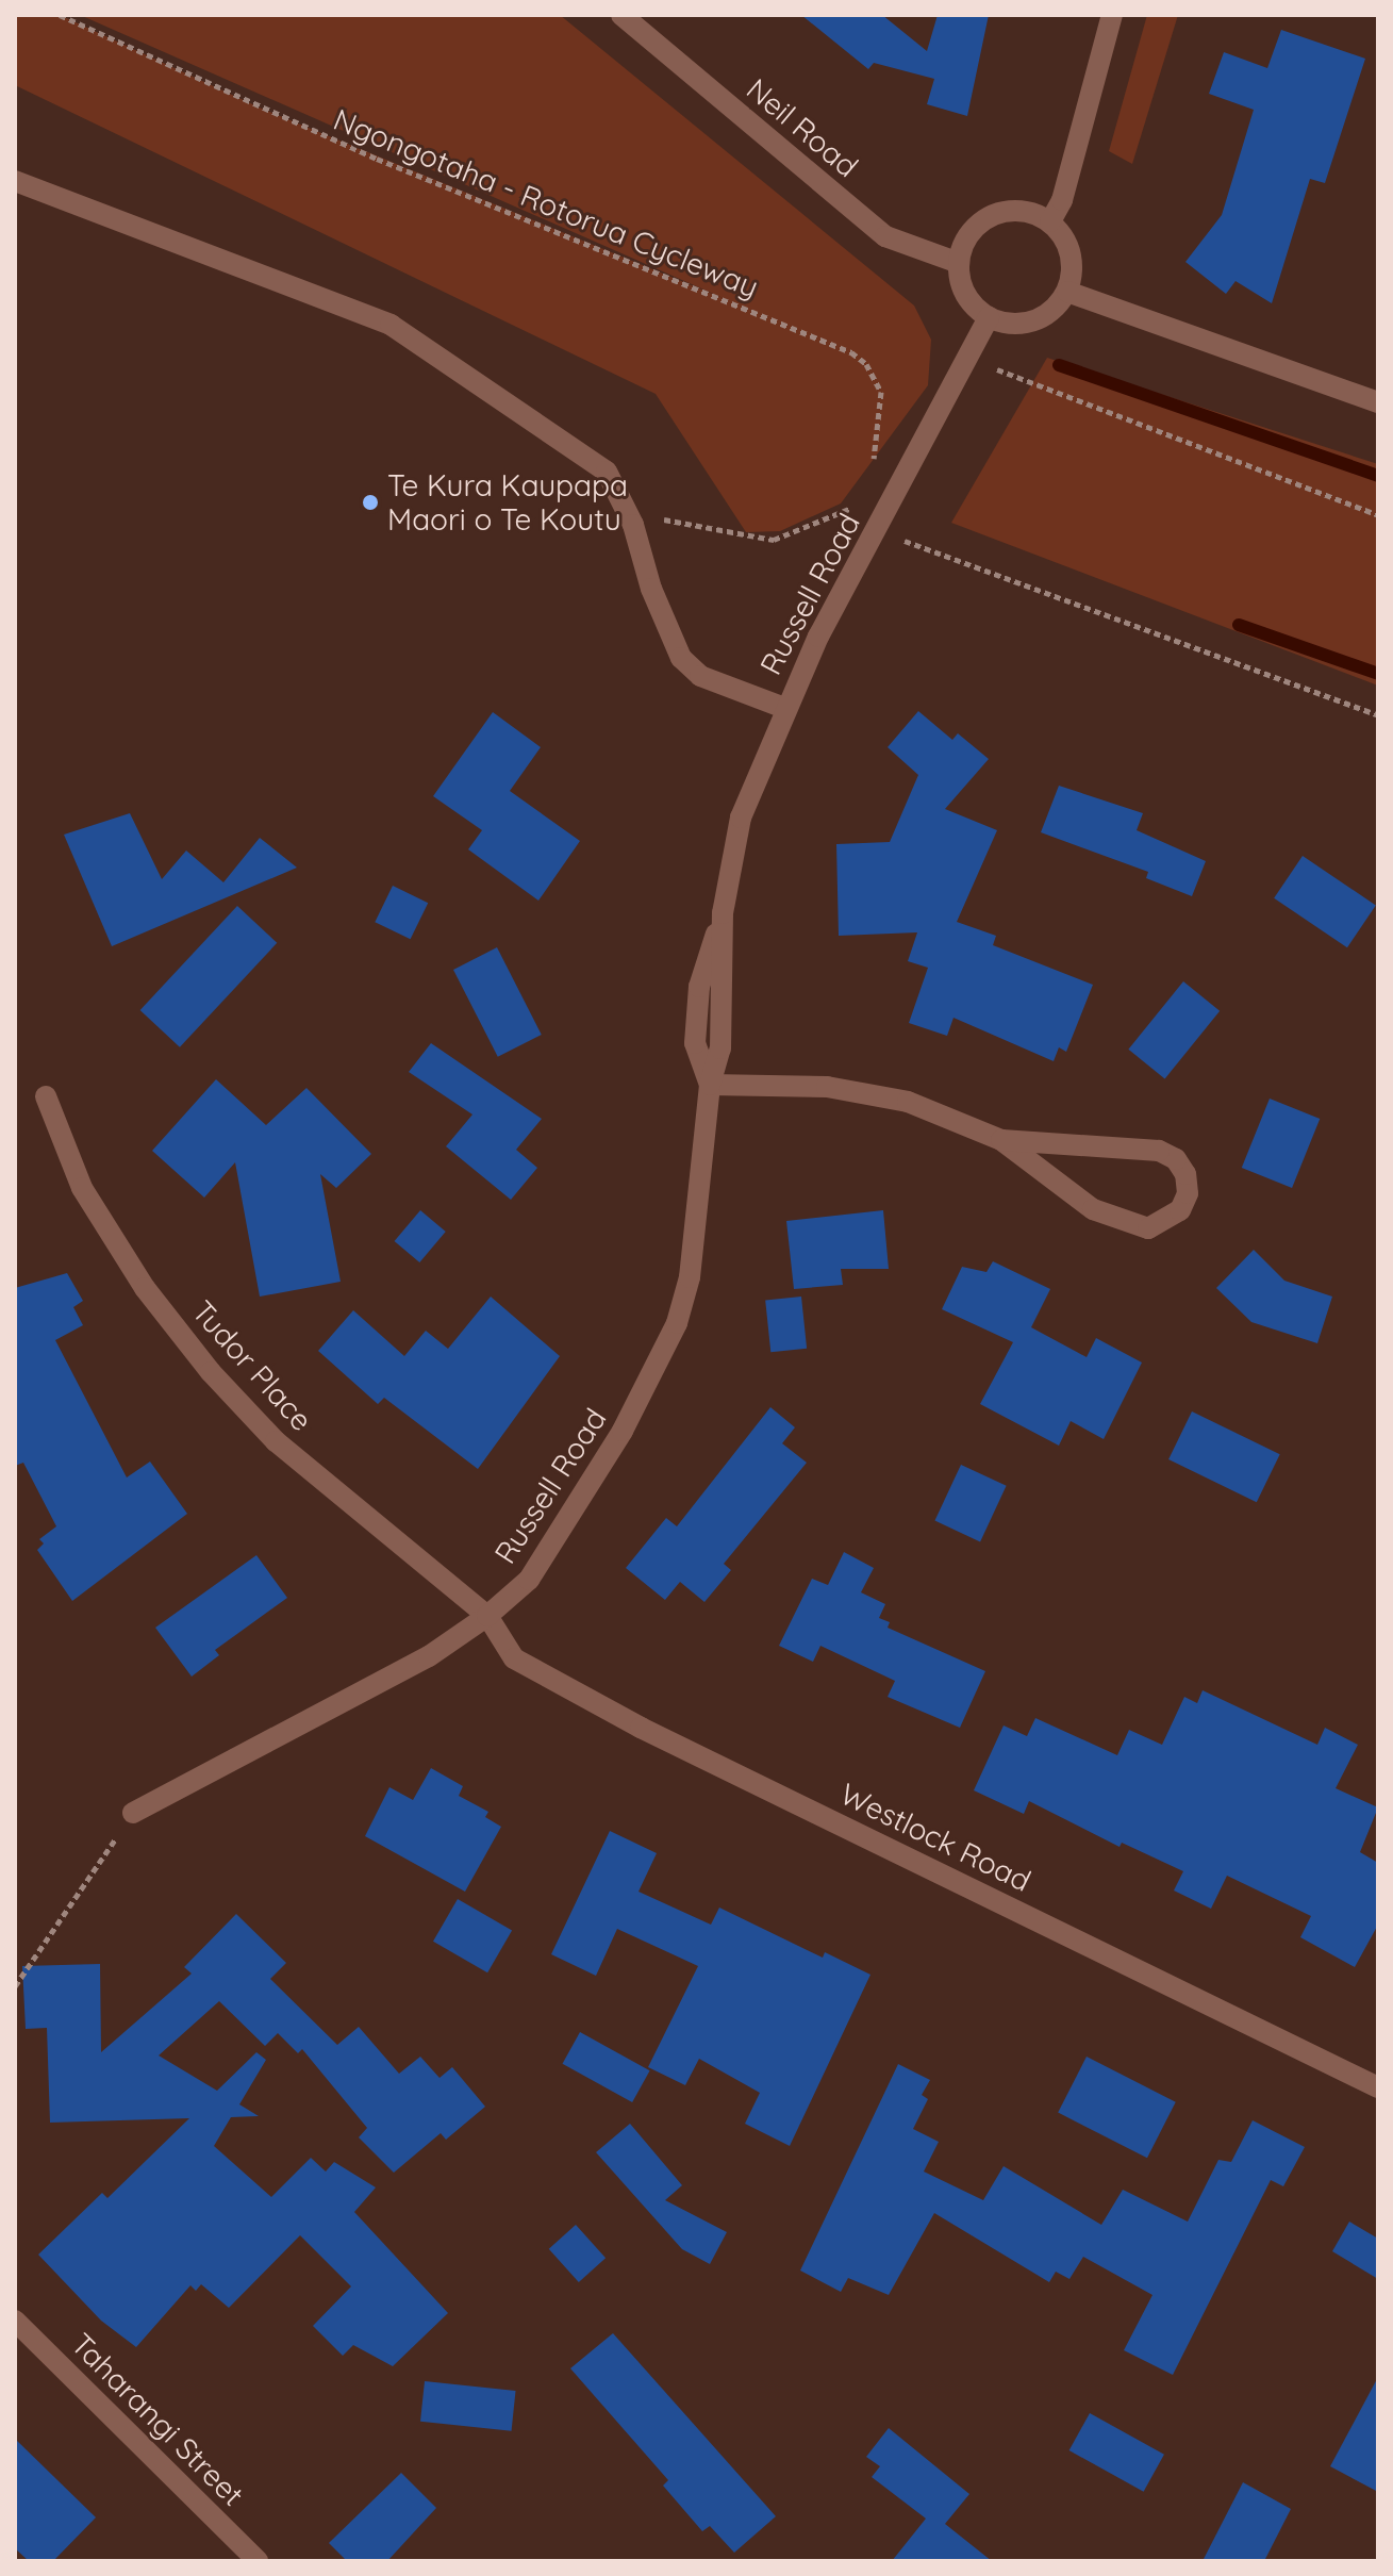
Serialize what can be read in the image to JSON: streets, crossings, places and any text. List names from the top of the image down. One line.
{"streets":{"street":["Neil Road","Russell Road","Tudor Place","Westlock Road","Taharangi Street"],"path":["Ngongotaha - Rotorua Cycleway"]},"crossings":[["Neil Road","Russell Road"],["Russell Road","Tudor Place"],["Russell Road","Westlock Road"],["Tudor Place","Westlock Road"]],"places":["Te Kura Kaupapa Maori o Te Koutu"]}
